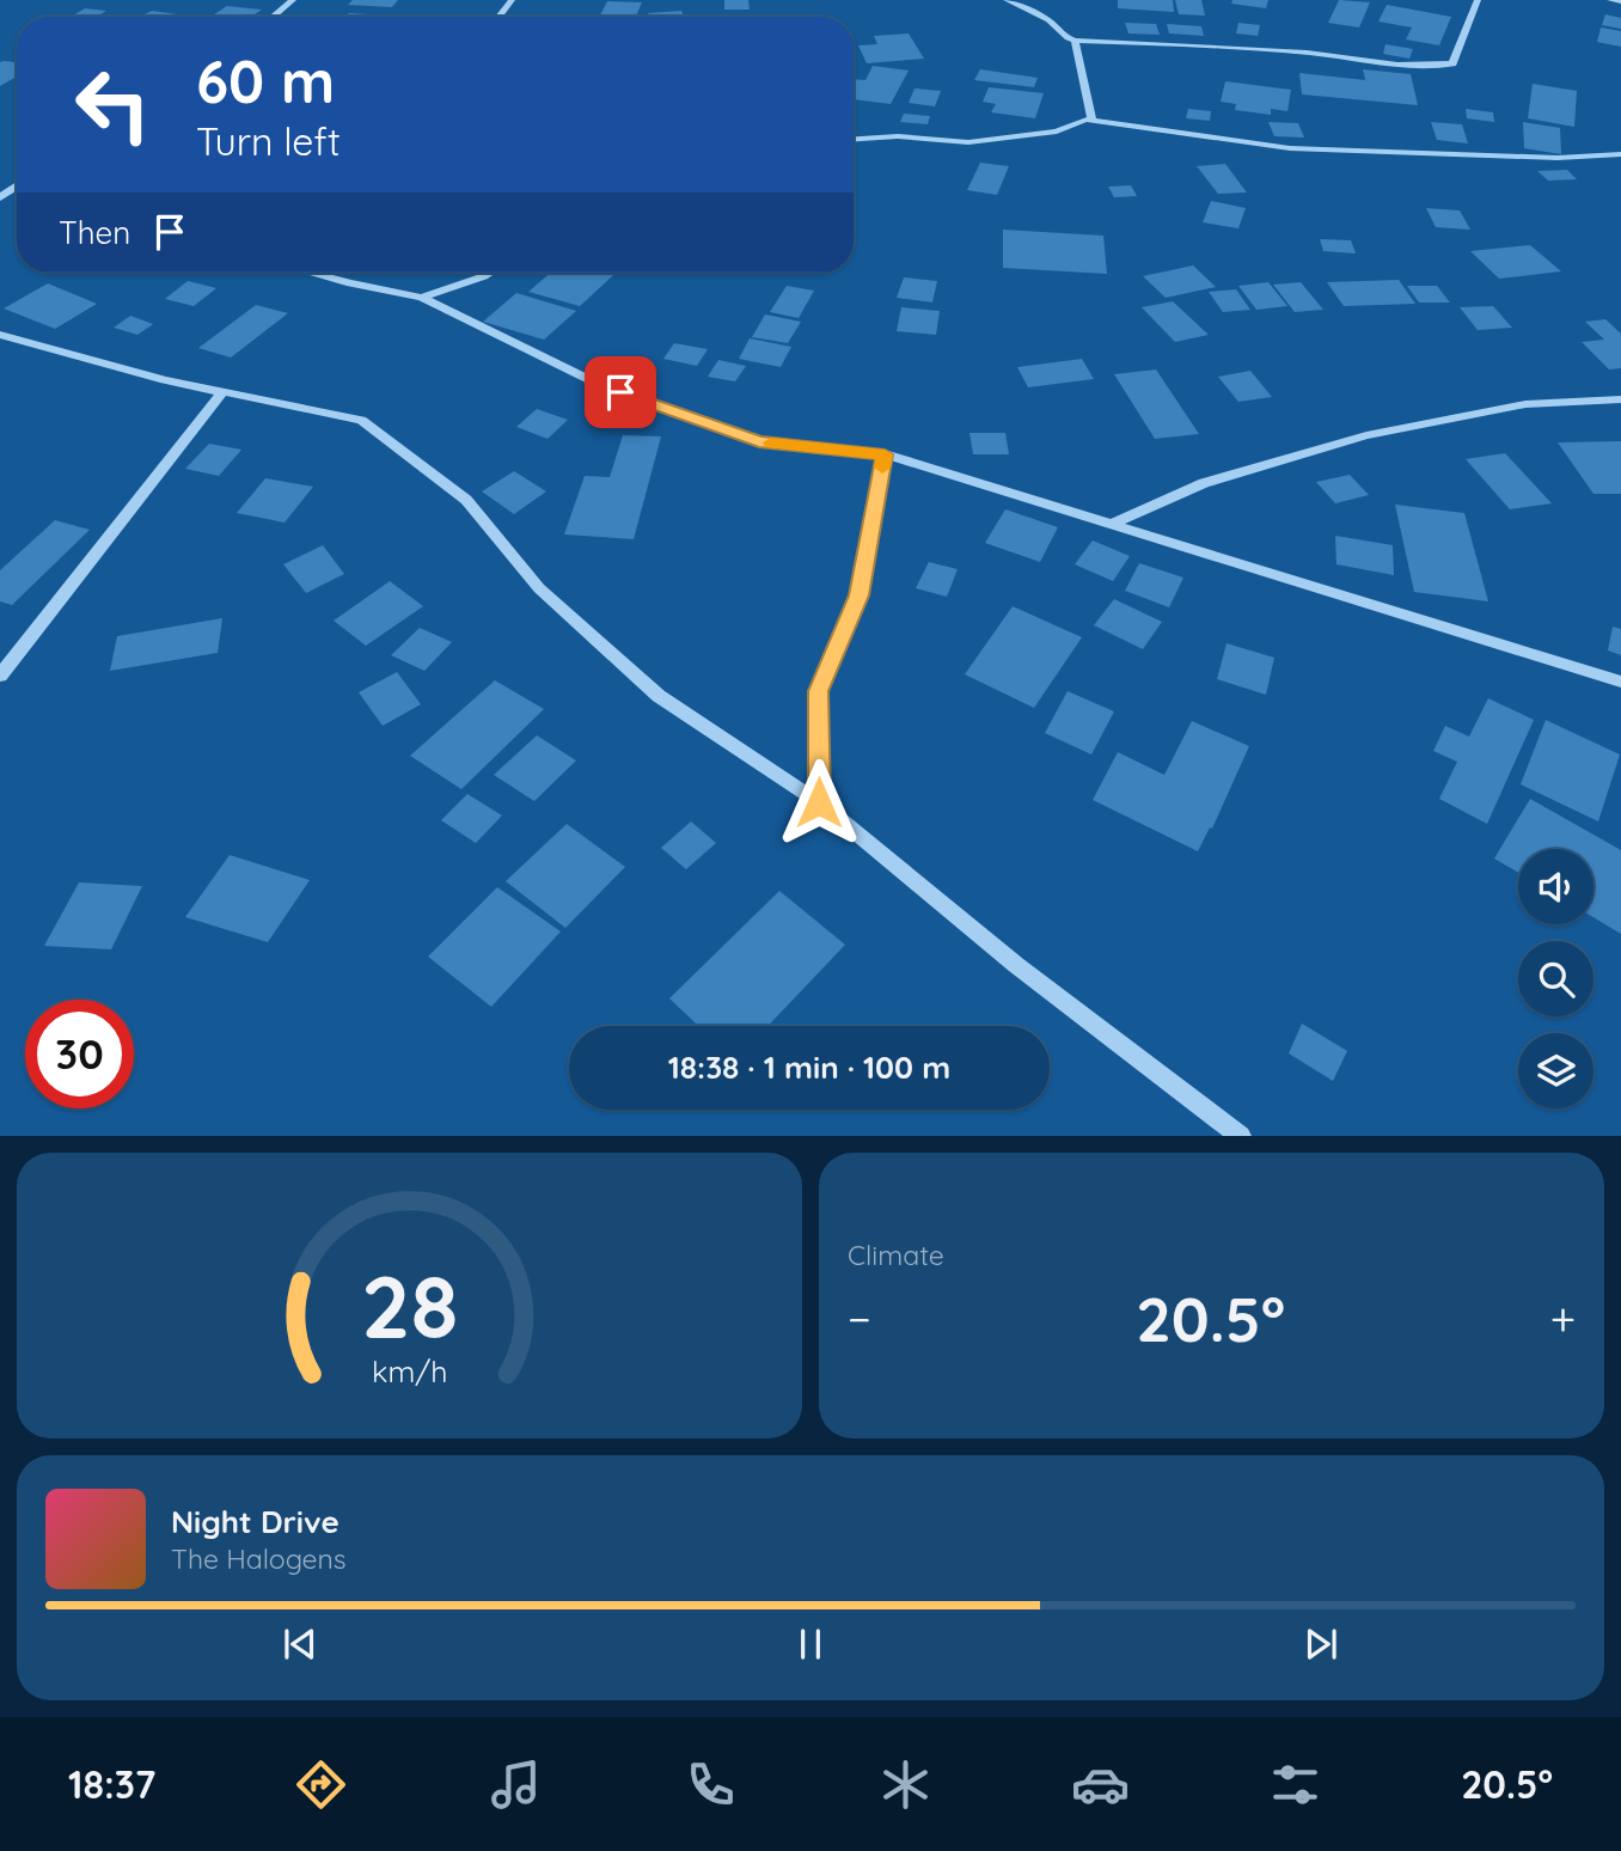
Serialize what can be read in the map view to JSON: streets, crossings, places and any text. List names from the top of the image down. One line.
{"page":{"turn":["60 m","Turn left"],"then":"Then","limit":"30","trip":"18:38 · 1 min · 100 m","tile":"Climate","heat":["−","20.5°","+"],"song":["Night Drive","The Halogens"],"tabs":["18:37","20.5°"],"gauge":["28","km/h"]}}
